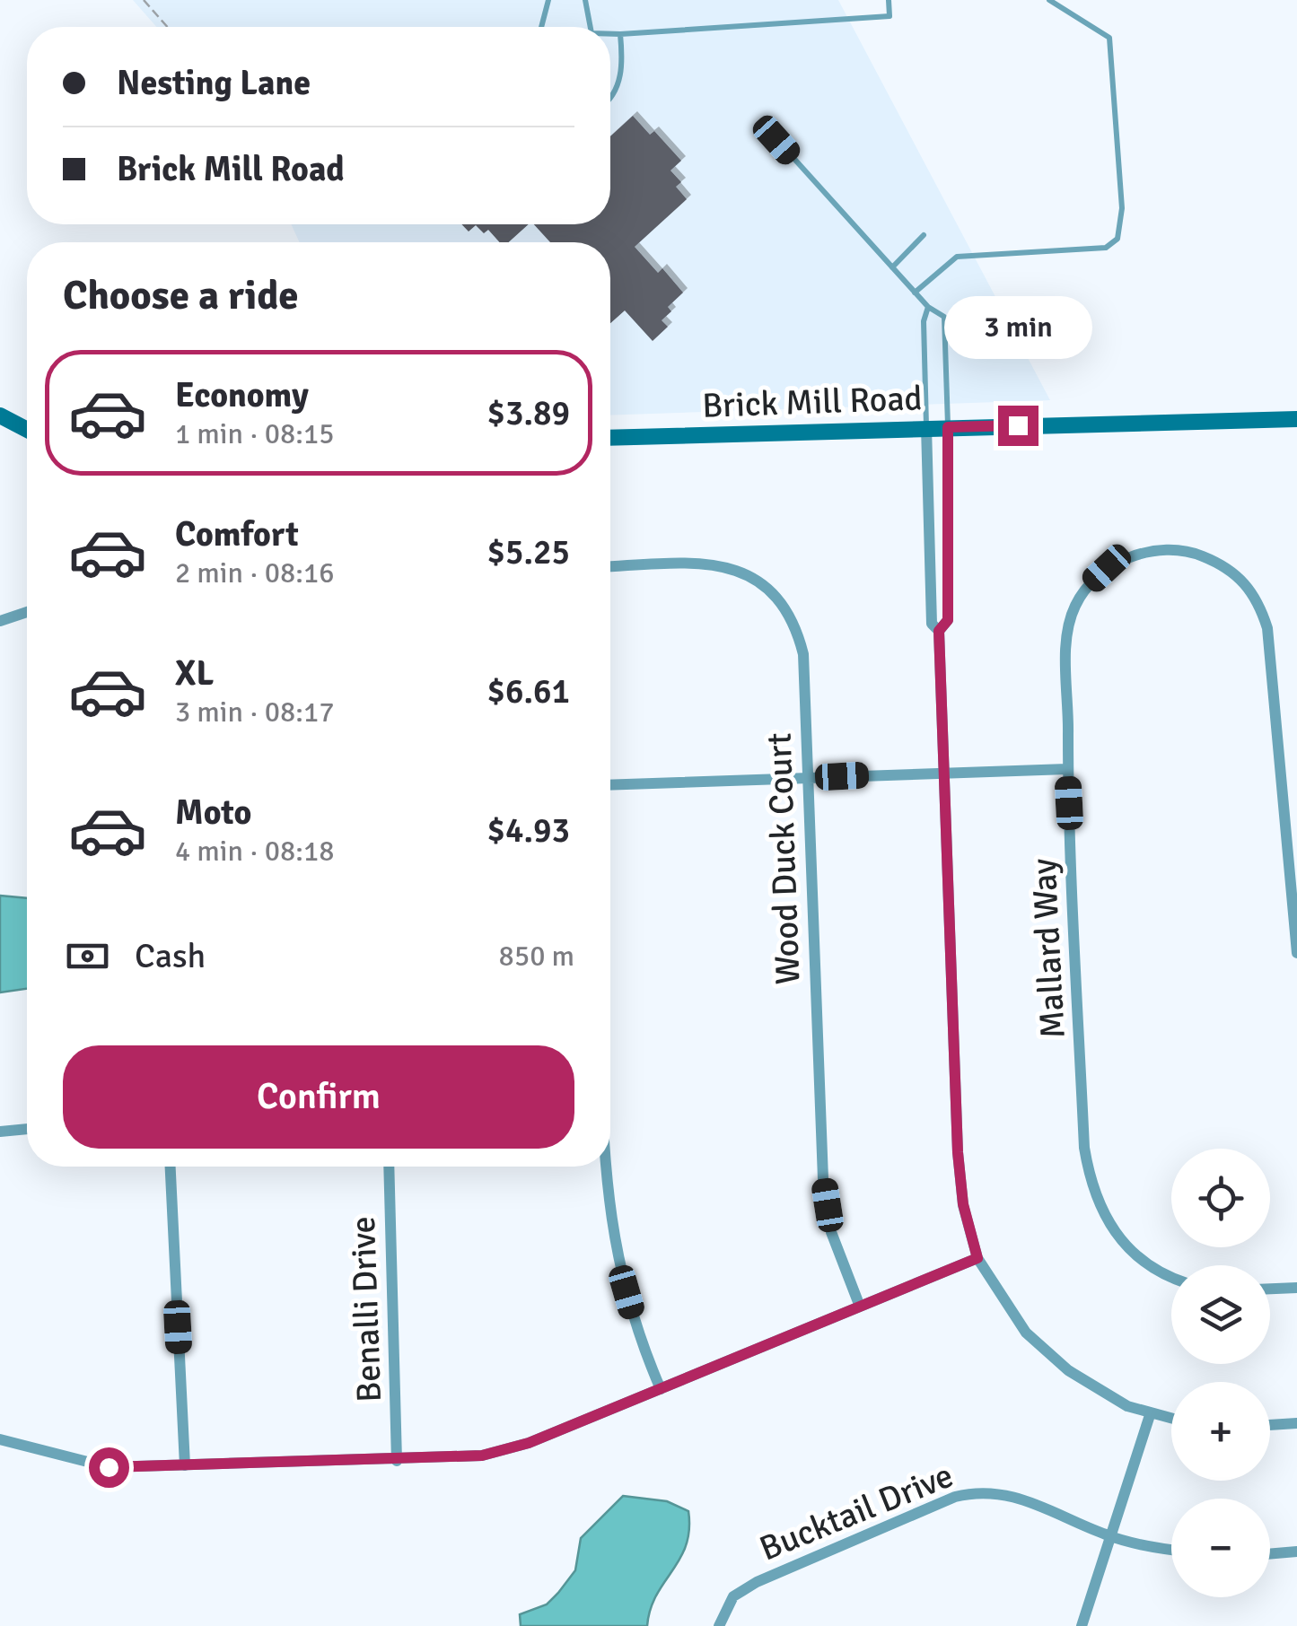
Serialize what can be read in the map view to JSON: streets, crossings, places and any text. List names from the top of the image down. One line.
{"streets":{"street":["Brick Mill Road","Wood Duck Court","Mallard Way","Benalli Drive","Bucktail Drive"]},"page":{"banner":["Nesting Lane","Brick Mill Road"],"heading":"Choose a ride","bubble":"3 min","list":[{"name":"Economy","note":"1 min · 08:15","value":"$3.89"},{"name":"Comfort","note":"2 min · 08:16","value":"$5.25"},{"name":"XL","note":"3 min · 08:17","value":"$6.61"},{"name":"Moto","note":"4 min · 08:18","value":"$4.93"}],"pay":["Cash","850 m"],"buttons":"Confirm","map_buttons":["+","−"]}}
